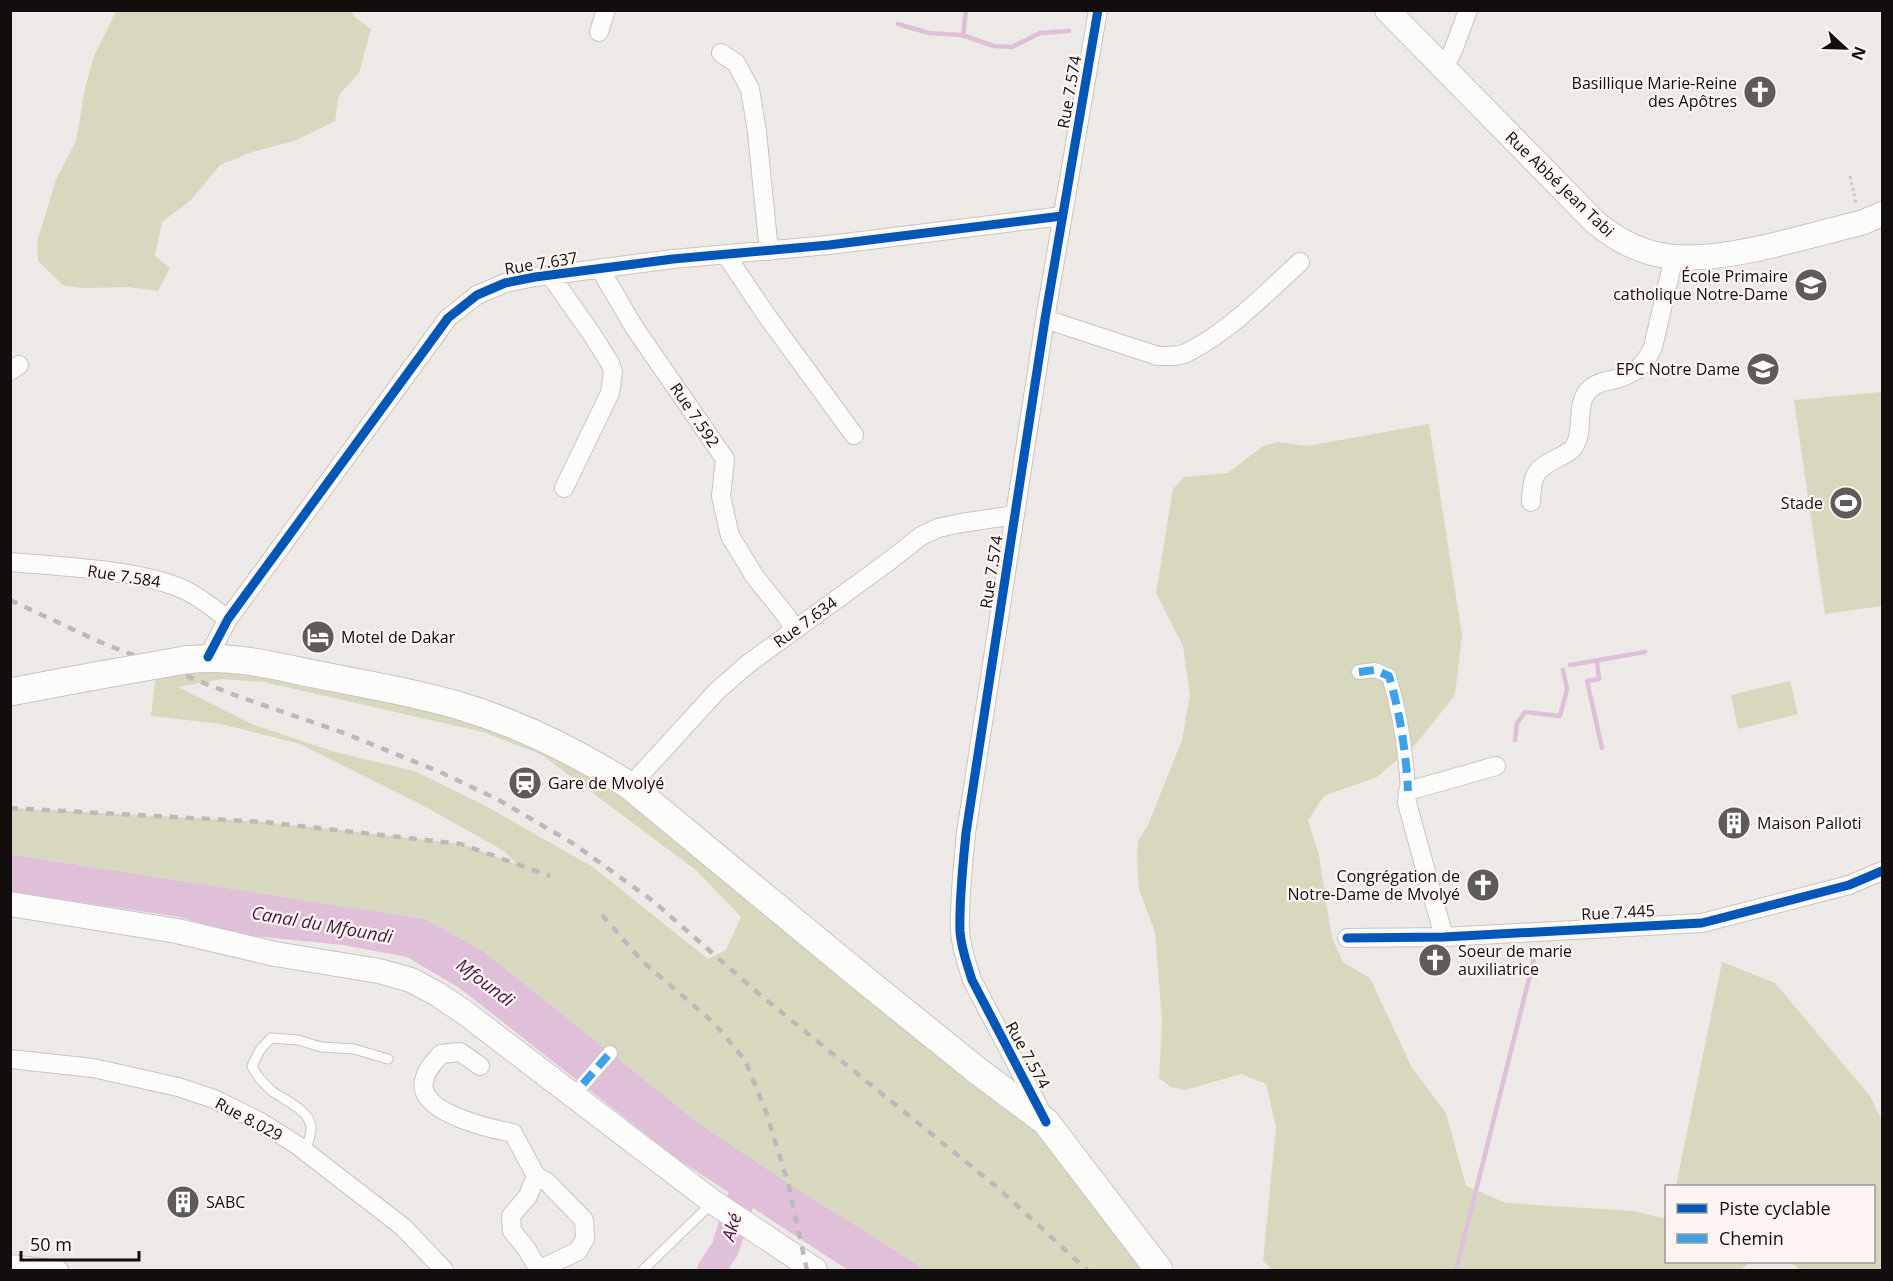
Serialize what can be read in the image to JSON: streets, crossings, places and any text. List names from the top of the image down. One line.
{"streets":{"main road":["Rue Abbé Jean Tabi"],"street":["Rue 7.574","Rue 7.637","Rue 7.592","Rue 7.584","Rue 7.634","Rue 7.445","Rue 8.029"]},"crossings":[["Rue 7.574","Rue 7.637"],["Rue 7.574","Rue 7.634"],["Rue 7.637","Rue 7.592"],["Rue 7.637","Rue 7.584"],["Rue 7.592","Rue 7.634"]],"water":["Canal du Mfoundi","Mfoundi","Aké"],"places":{"church":["Basillique Marie-Reine des Apôtres","Congrégation de Notre-Dame de Mvolyé","Soeur de marie auxiliatrice"],"school or university":["École Primaire catholique Notre-Dame","EPC Notre Dame"],"sports":["Stade"],"hotel":["Motel de Dakar"],"station":["Gare de Mvolyé"],"building":["Maison Palloti","SABC"]},"legend":["Piste cyclable","Chemin"],"scale_bar":"50 m","north":"right"}
